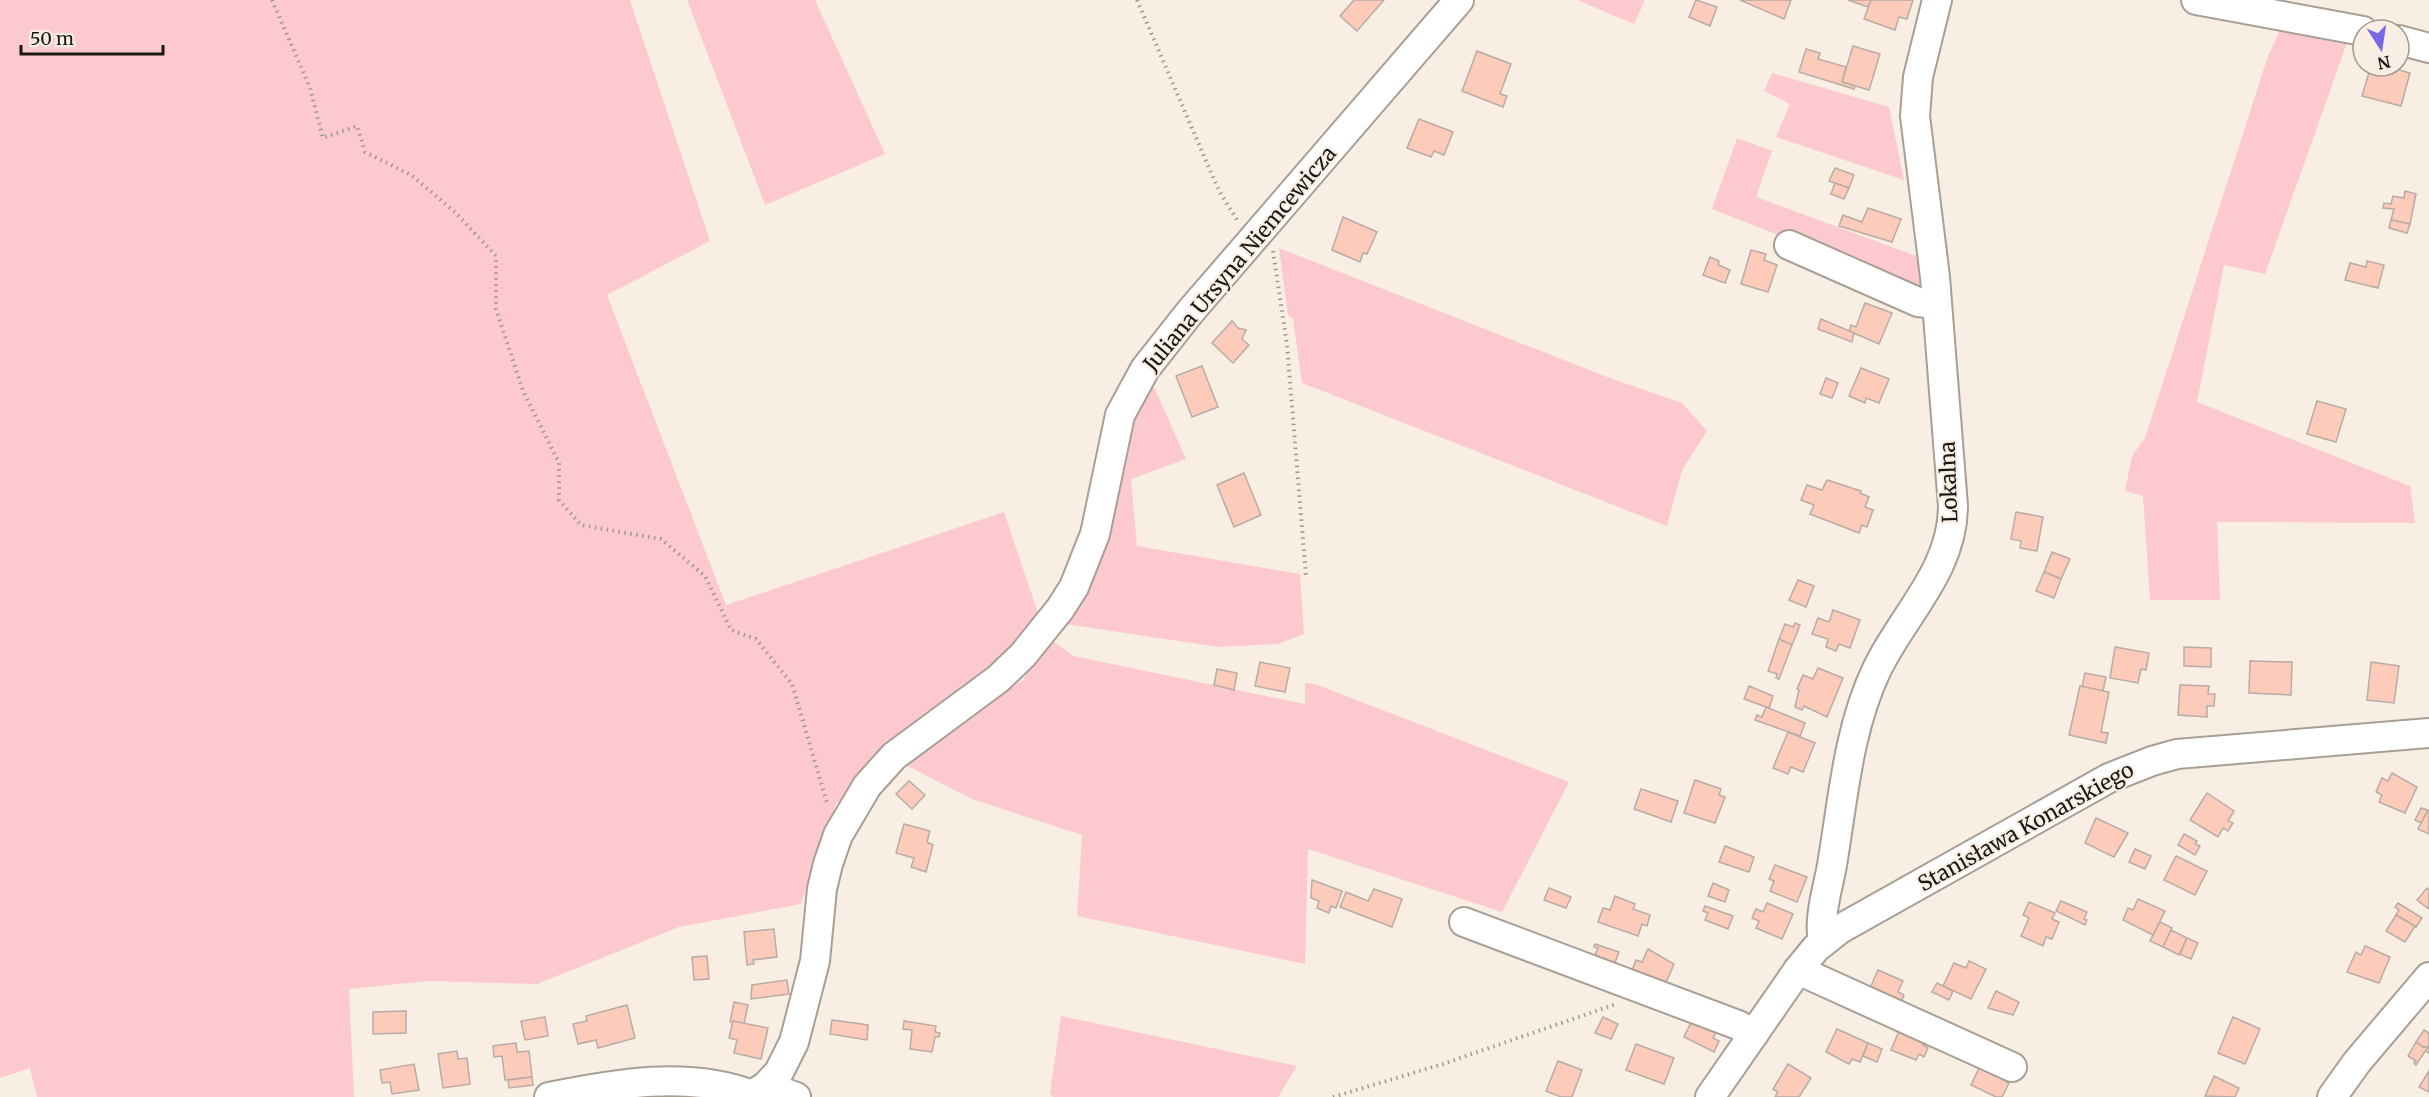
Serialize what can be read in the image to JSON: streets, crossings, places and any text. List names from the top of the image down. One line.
{"streets":{"street":["Juliana Ursyna Niemcewicza","Lokalna","Stanisława Konarskiego"]},"crossings":[["Lokalna","Stanisława Konarskiego"]],"scale_bar":"50 m","north":"bottom"}
